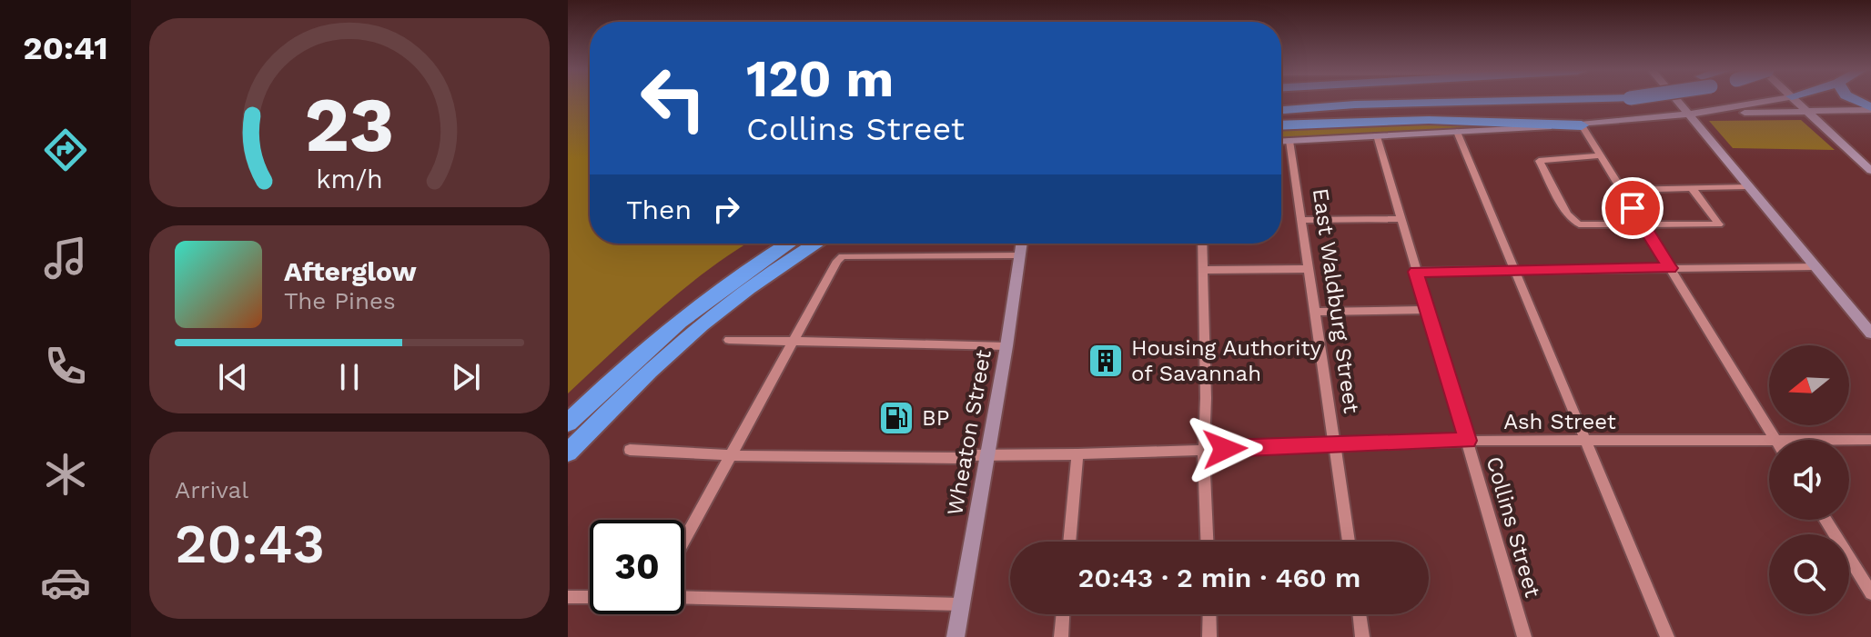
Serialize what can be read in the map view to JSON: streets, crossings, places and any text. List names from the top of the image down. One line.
{"streets":{"main road":["Wheaton Street"],"street":["East Waldburg Street","Ash Street","Collins Street"]},"crossings":[["East Waldburg Street","Ash Street"],["Ash Street","Wheaton Street"],["Ash Street","Collins Street"]],"places":{"building":["Housing Authority of Savannah"],"fuel station":["BP"]},"north":"left","page":{"tabs":"20:41","turn":["120 m","Collins Street"],"then":"Then","song":["Afterglow","The Pines"],"tile":["Arrival","20:43"],"limit":"30","trip":"20:43 · 2 min · 460 m","gauge":["23","km/h"]}}
